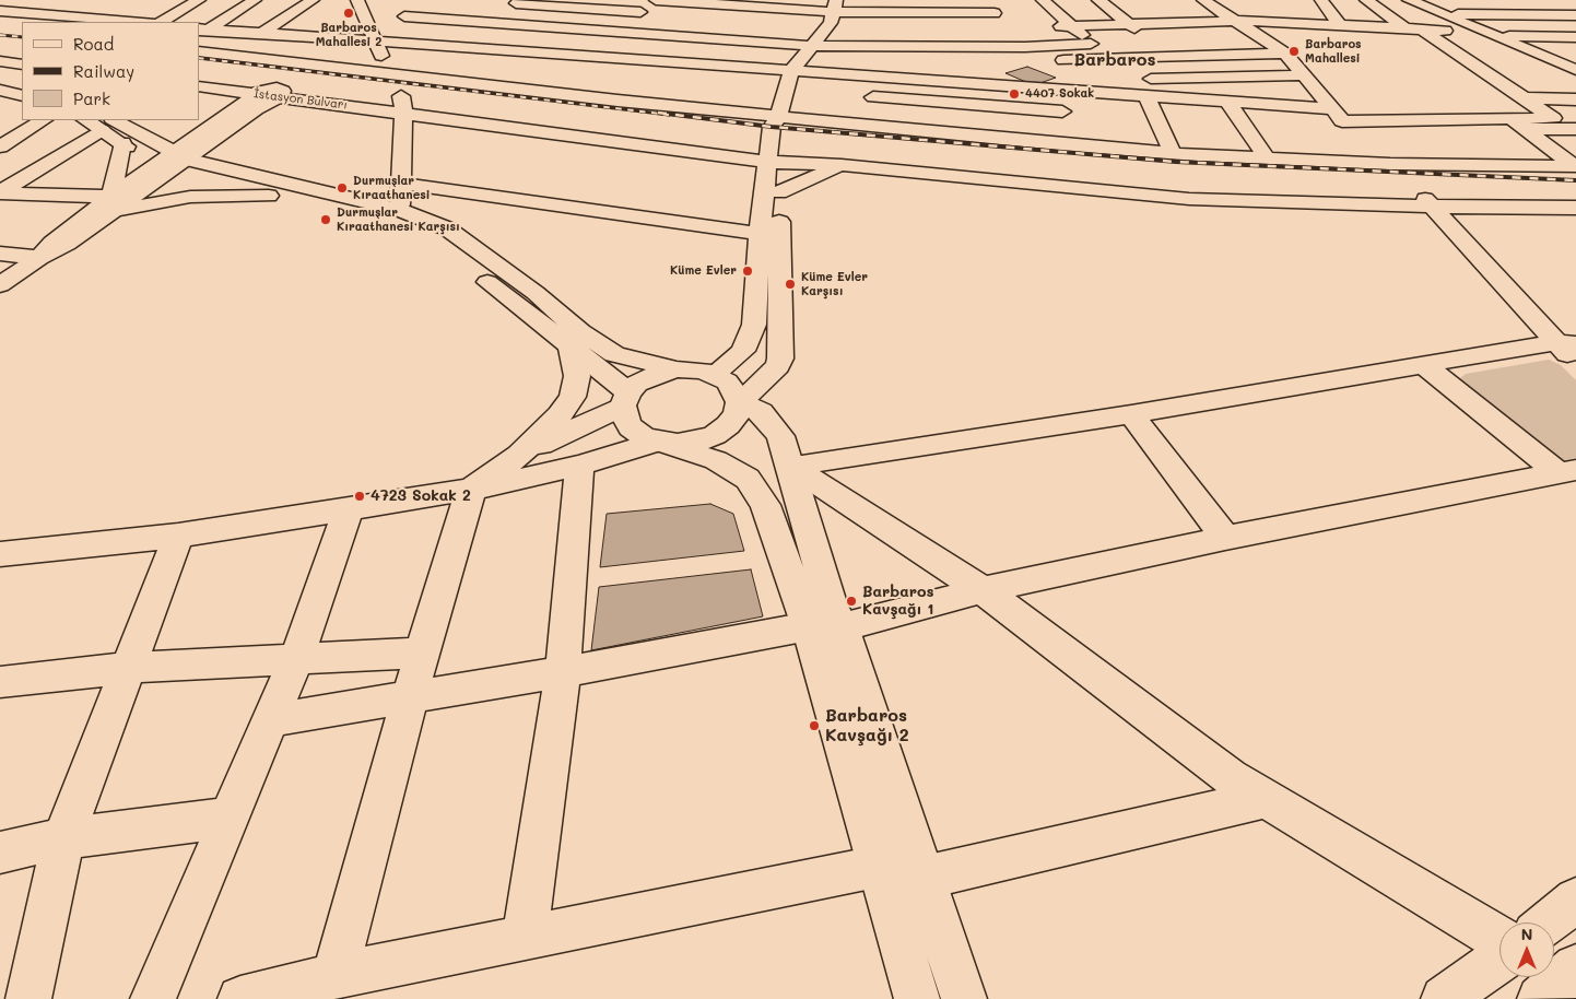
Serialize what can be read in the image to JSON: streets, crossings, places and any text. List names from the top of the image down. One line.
{"streets":{"main road":["İstasyon Bulvarı"]},"districts":["Barbaros"],"places":["Barbaros Mahallesi 2","Barbaros Mahallesi","4407 Sokak","Durmuşlar Kıraathanesi","Durmuşlar Kıraathanesi Karşısı","Küme Evler","Küme Evler Karşısı","4723 Sokak 2","Barbaros Kavşağı 1","Barbaros Kavşağı 2"],"legend":["Road","Railway","Park"],"north":"top"}
